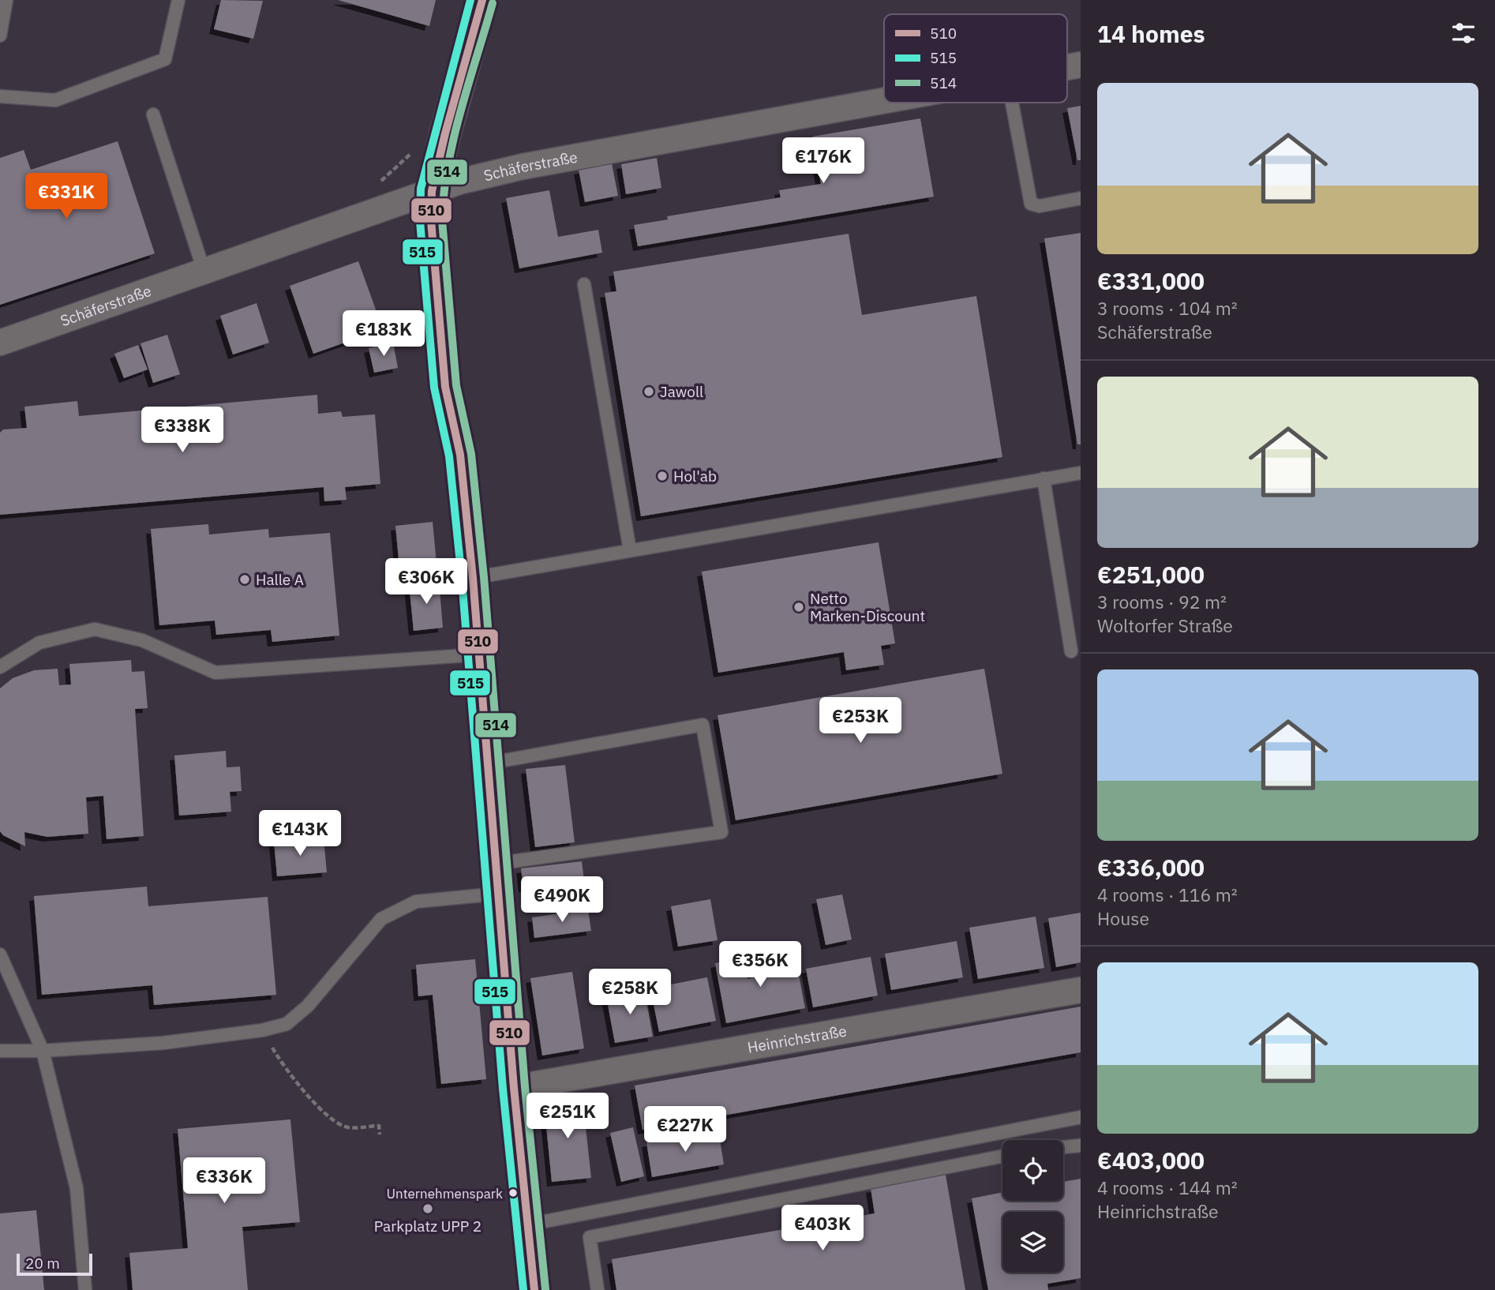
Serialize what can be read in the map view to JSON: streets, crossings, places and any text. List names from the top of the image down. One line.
{"streets":{"street":["Schäferstraße","Heinrichstraße"]},"places":["Jawoll","Hol'ab","Halle A","Netto Marken-Discount","Unternehmenspark","Parkplatz UPP 2"],"lines":["transit line 510","transit line 515","transit line 514"],"legend":["510","515","514"],"scale_bar":"20 m","page":{"heading":"14 homes","list":[{"name":"€331,000","note":"3 rooms · 104 m² · Schäferstraße"},{"name":"€251,000","note":"3 rooms · 92 m² · Woltorfer Straße"},{"name":"€336,000","note":"4 rooms · 116 m² · House"},{"name":"€403,000","note":"4 rooms · 144 m² · Heinrichstraße"}],"price":["€176K","€331K","€183K","€338K","€306K","€253K","€143K","€490K","€356K","€258K","€251K","€227K","€336K","€403K"],"scale":"20 m"}}
